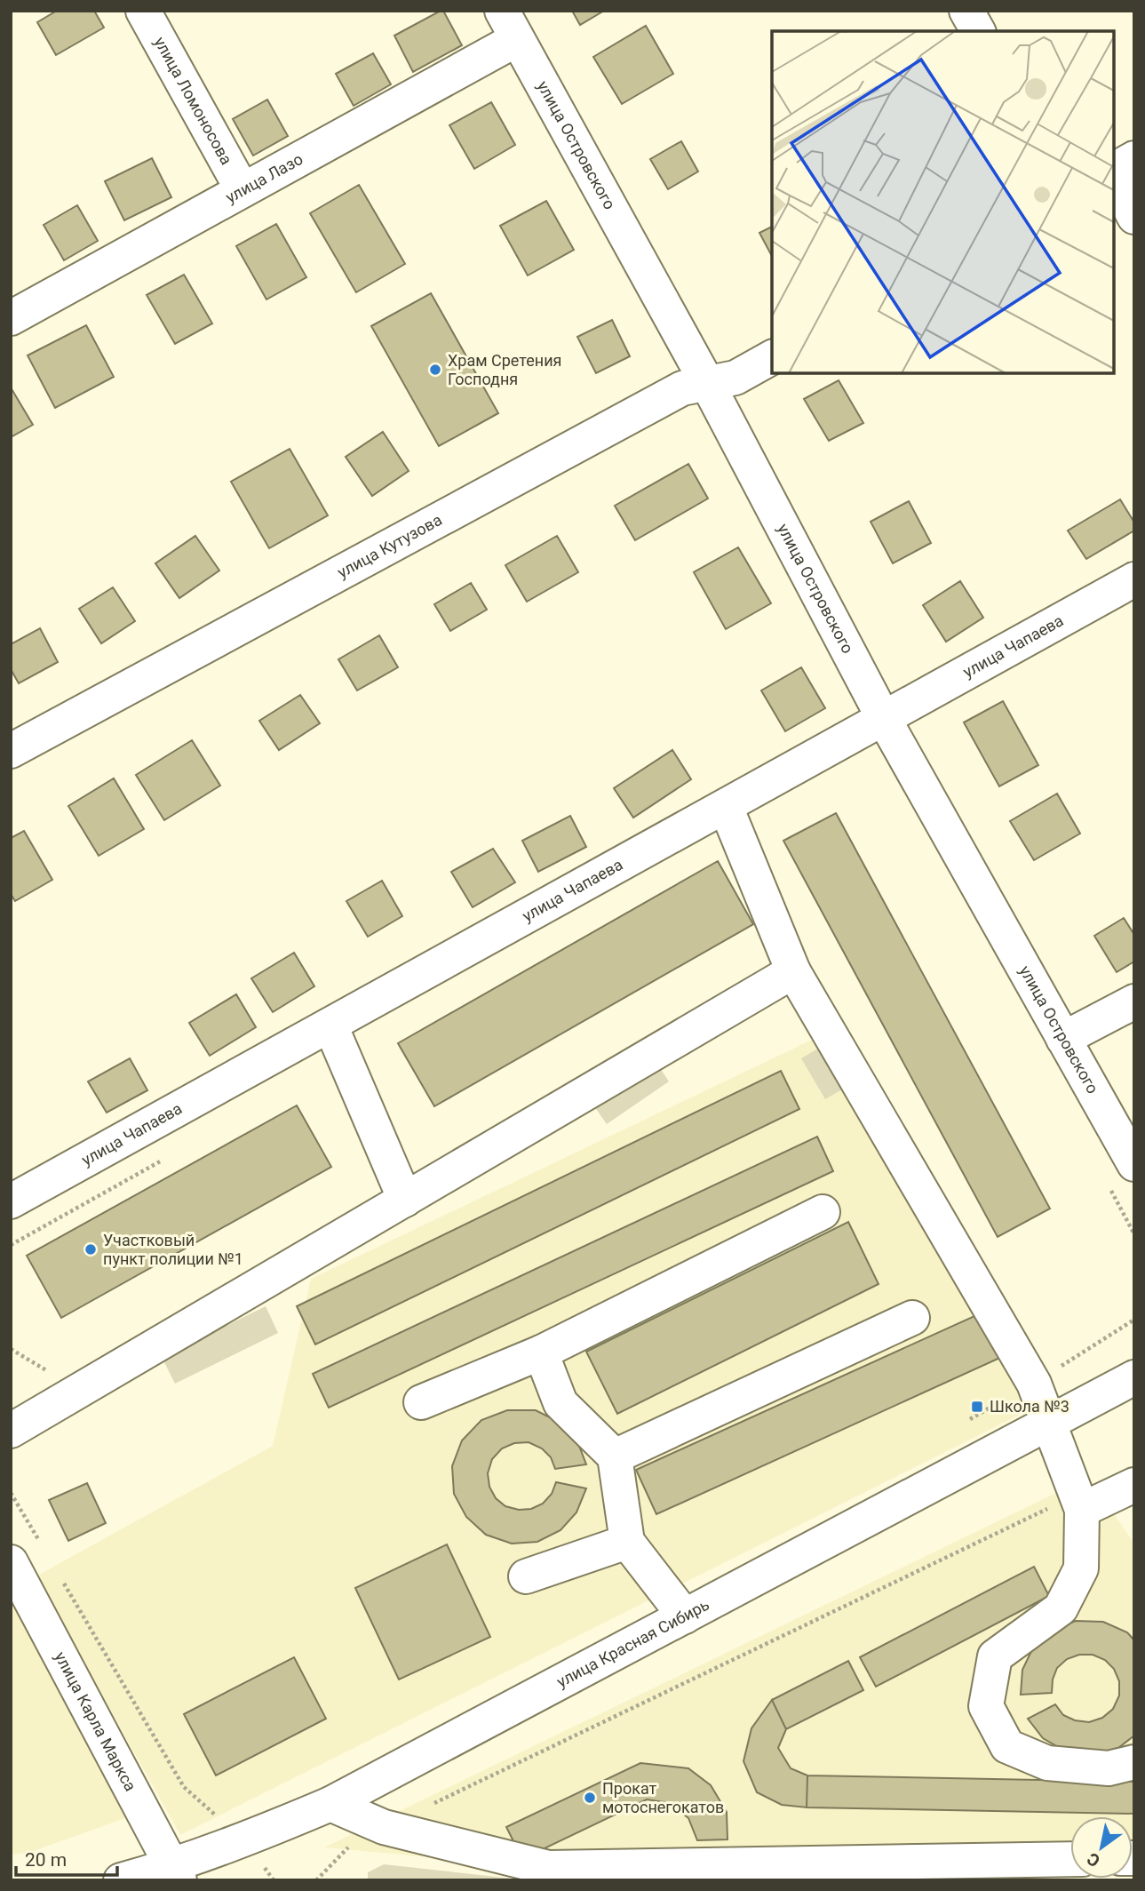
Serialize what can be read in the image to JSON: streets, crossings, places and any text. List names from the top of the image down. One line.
{"streets":{"street":["улица Ломоносова","улица Островского","улица Лазо","улица Кутузова","улица Чапаева","улица Красная Сибирь","улица Карла Маркса"]},"crossings":[["улица Ломоносова","улица Лазо"],["улица Островского","улица Лазо"],["улица Островского","улица Кутузова"],["улица Островского","улица Чапаева"],["улица Красная Сибирь","улица Карла Маркса"]],"places":{"other":["Храм Сретения Господня","Участковый пункт полиции №1","Прокат мотоснегокатов"],"transit":["Школа №3"]},"scale_bar":"20 m","north":"bottom left"}
